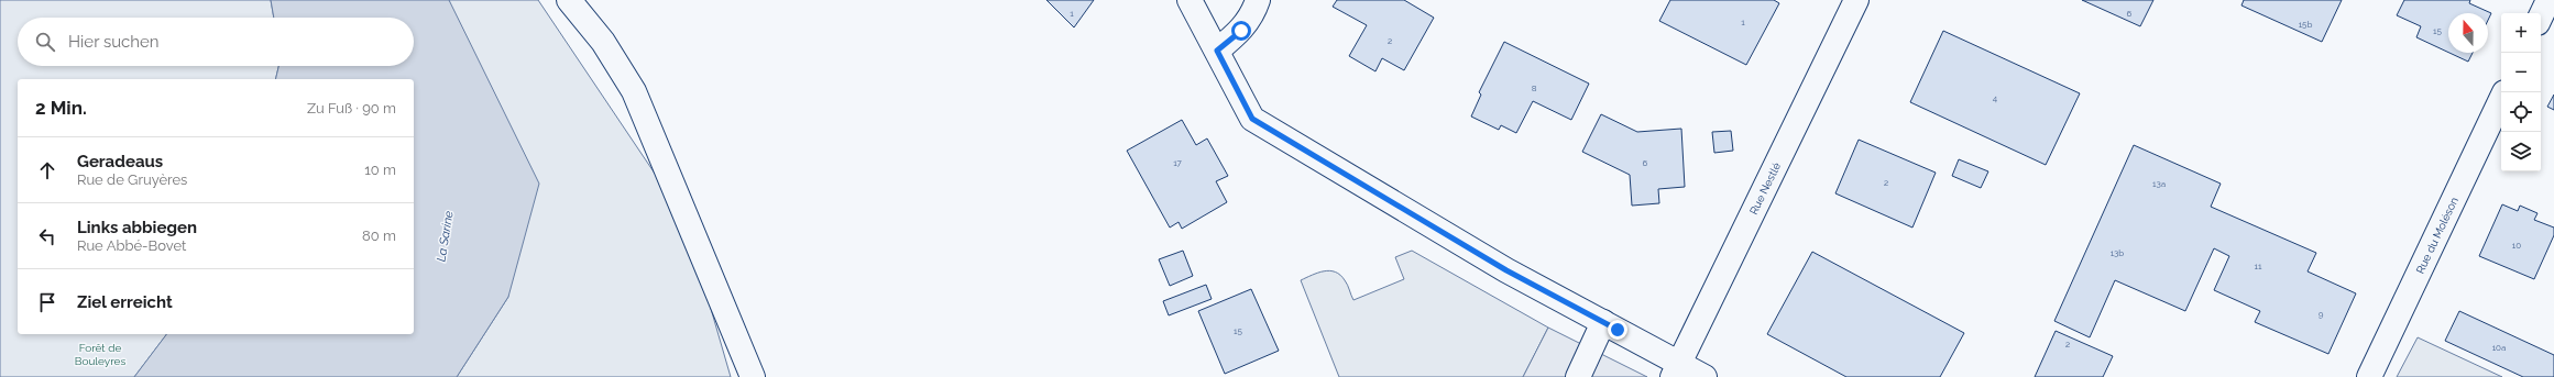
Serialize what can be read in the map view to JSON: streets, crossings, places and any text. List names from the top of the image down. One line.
{"streets":{"street":["Rue Nestlé","Rue du Moléson"]},"water":["La Sarine"],"parks":["Forêt de Bouleyres"],"house_numbers":["1","6","1","15b","15","2","8","4","17","6","2","13a","10","13b","11","9","15","2","10a"],"north":"top","page":{"map_buttons":["+","−"],"search":"Hier suchen","heading":["2 Min.","Zu Fuß · 90 m"],"list":[["Geradeaus","Rue de Gruyères","10 m"],["Links abbiegen","Rue Abbé-Bovet","80 m"],"Ziel erreicht"]}}
